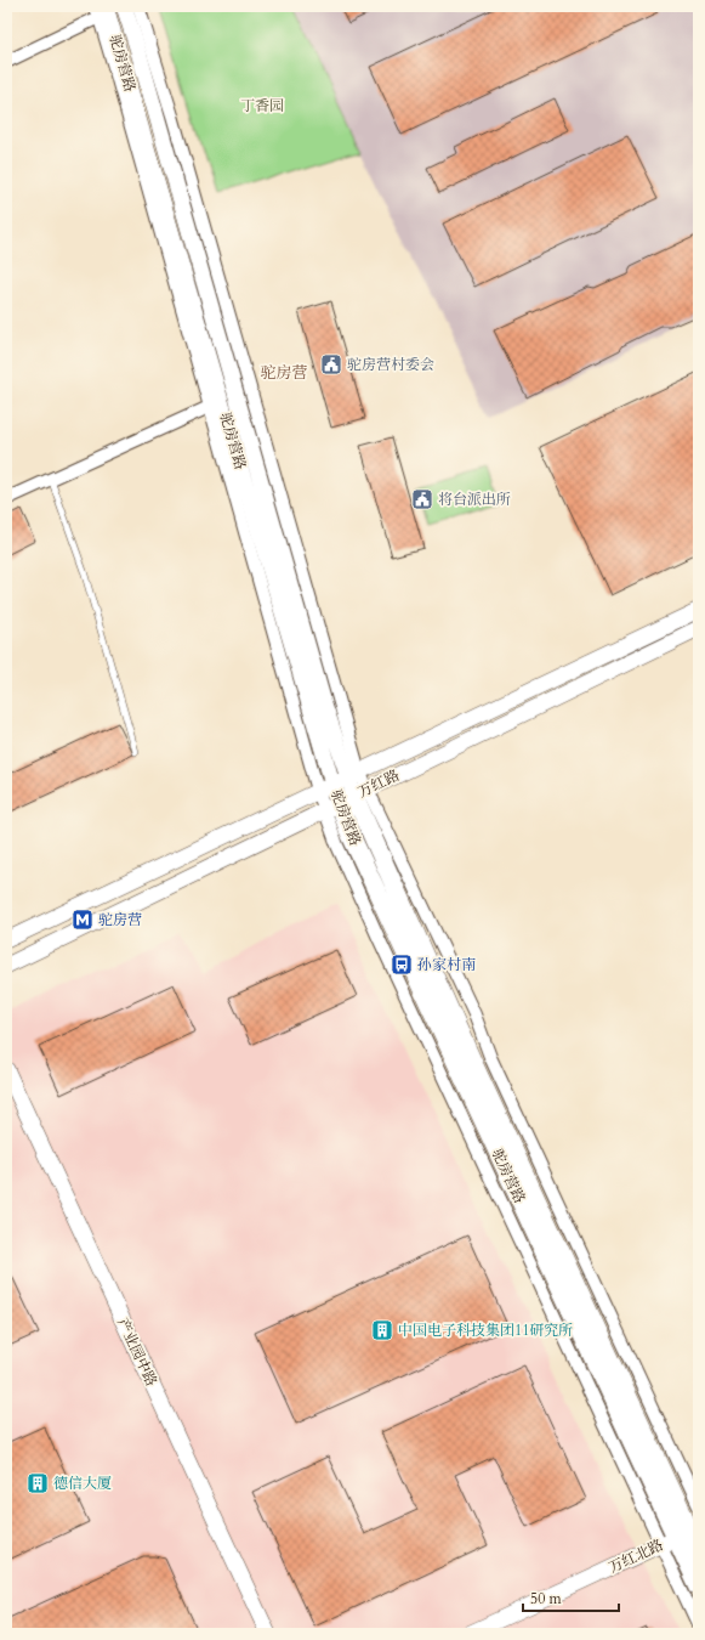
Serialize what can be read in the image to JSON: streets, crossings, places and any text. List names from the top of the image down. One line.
{"streets":{"main road":["驼房营路"],"street":["万红路","产业园中路","万红北路"]},"crossings":[["驼房营路","万红路"],["驼房营路","万红北路"]],"districts":["驼房营"],"parks":["丁香园"],"places":{"public building":["驼房营村委会","将台派出所"],"metro station":["驼房营"],"bus stop":["孙家村南"],"building":["中国电子科技集团11研究所","德信大厦"]},"scale_bar":"50 m"}
